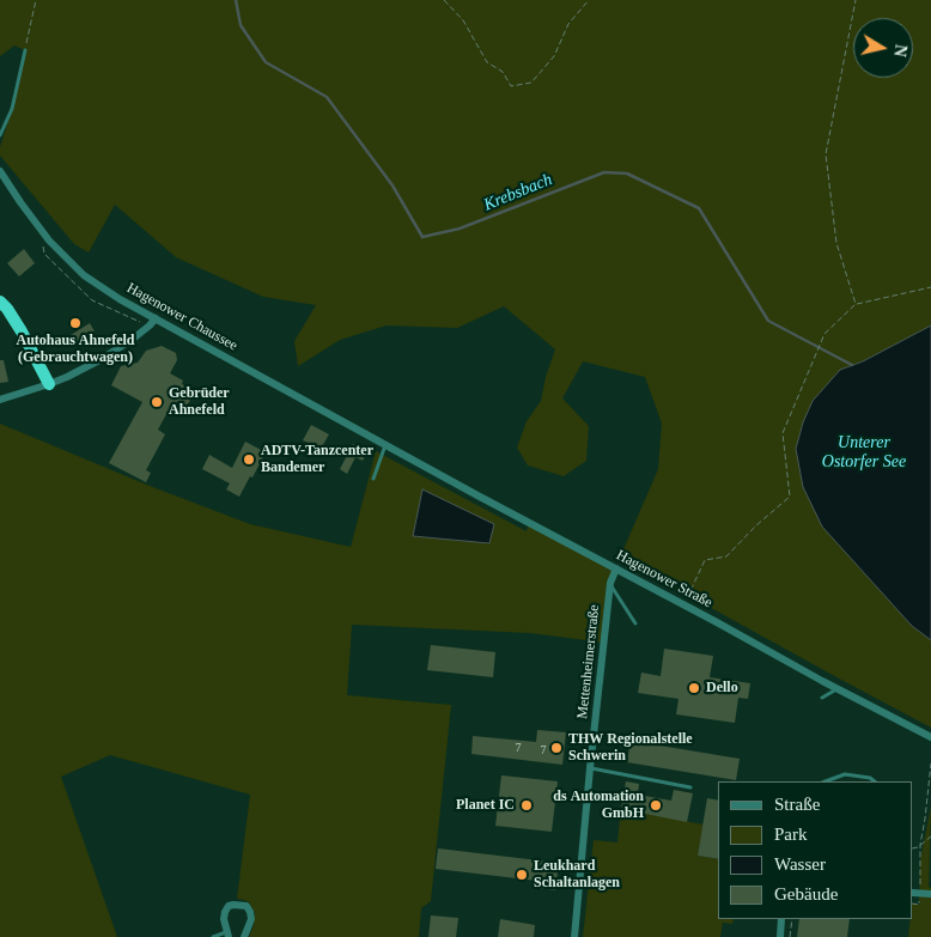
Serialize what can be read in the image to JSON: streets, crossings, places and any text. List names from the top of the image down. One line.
{"streets":{"street":["Hagenower Chaussee","Hagenower Straße","Mettenheimerstraße"]},"crossings":[["Hagenower Chaussee","Hagenower Straße"],["Hagenower Straße","Mettenheimerstraße"]],"water":["Krebsbach","Unterer Ostorfer See"],"places":["Autohaus Ahnefeld (Gebrauchtwagen)","Gebrüder Ahnefeld","ADTV-Tanzcenter Bandemer","Dello","THW Regionalstelle Schwerin","Planet IC","ds Automation GmbH","Leukhard Schaltanlagen"],"house_numbers":["7","7"],"legend":["Straße","Park","Wasser","Gebäude"],"north":"right"}
